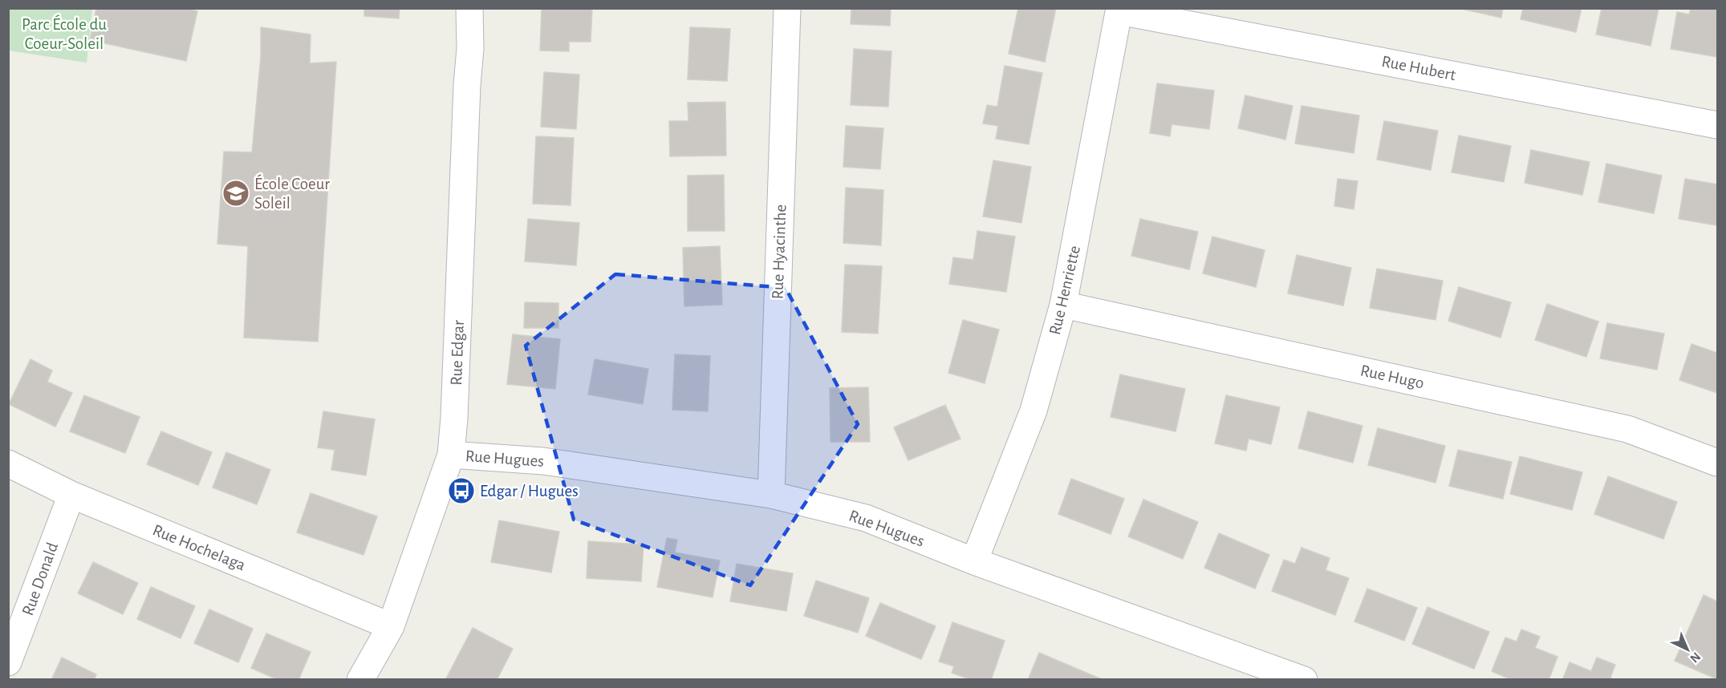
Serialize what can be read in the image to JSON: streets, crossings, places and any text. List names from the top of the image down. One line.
{"streets":{"street":["Rue Hubert","Rue Hyacinthe","Rue Henriette","Rue Edgar","Rue Hugo","Rue Hugues","Rue Hochelaga","Rue Donald"]},"crossings":[["Rue Hubert","Rue Henriette"],["Rue Hyacinthe","Rue Hugues"],["Rue Henriette","Rue Hugo"],["Rue Henriette","Rue Hugues"],["Rue Edgar","Rue Hugues"],["Rue Edgar","Rue Hochelaga"],["Rue Hochelaga","Rue Donald"]],"parks":["Parc École du Coeur-Soleil"],"places":{"school or university":["École Coeur Soleil"],"bus stop":["Edgar / Hugues"]},"north":"bottom right"}
